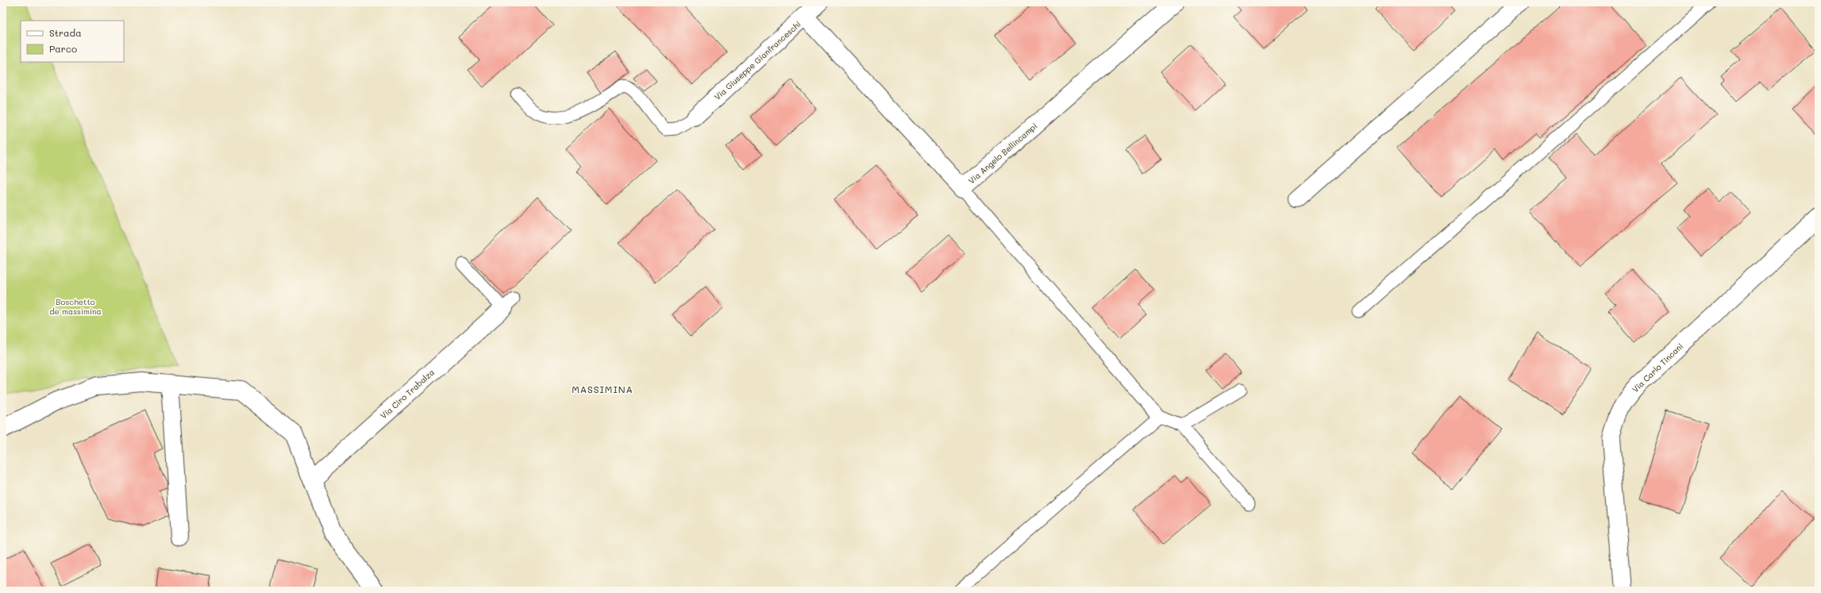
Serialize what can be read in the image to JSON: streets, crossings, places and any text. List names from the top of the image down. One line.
{"streets":{"street":["Via Giuseppe Gianfranceschi","Via Angelo Bellincampi","Via Carlo Tincani","Via Ciro Trabalza"]},"crossings":[["Via Giuseppe Gianfranceschi","Via Angelo Bellincampi"]],"districts":["MASSIMINA"],"parks":["Boschetto de massimina"],"legend":["Strada","Parco"]}
